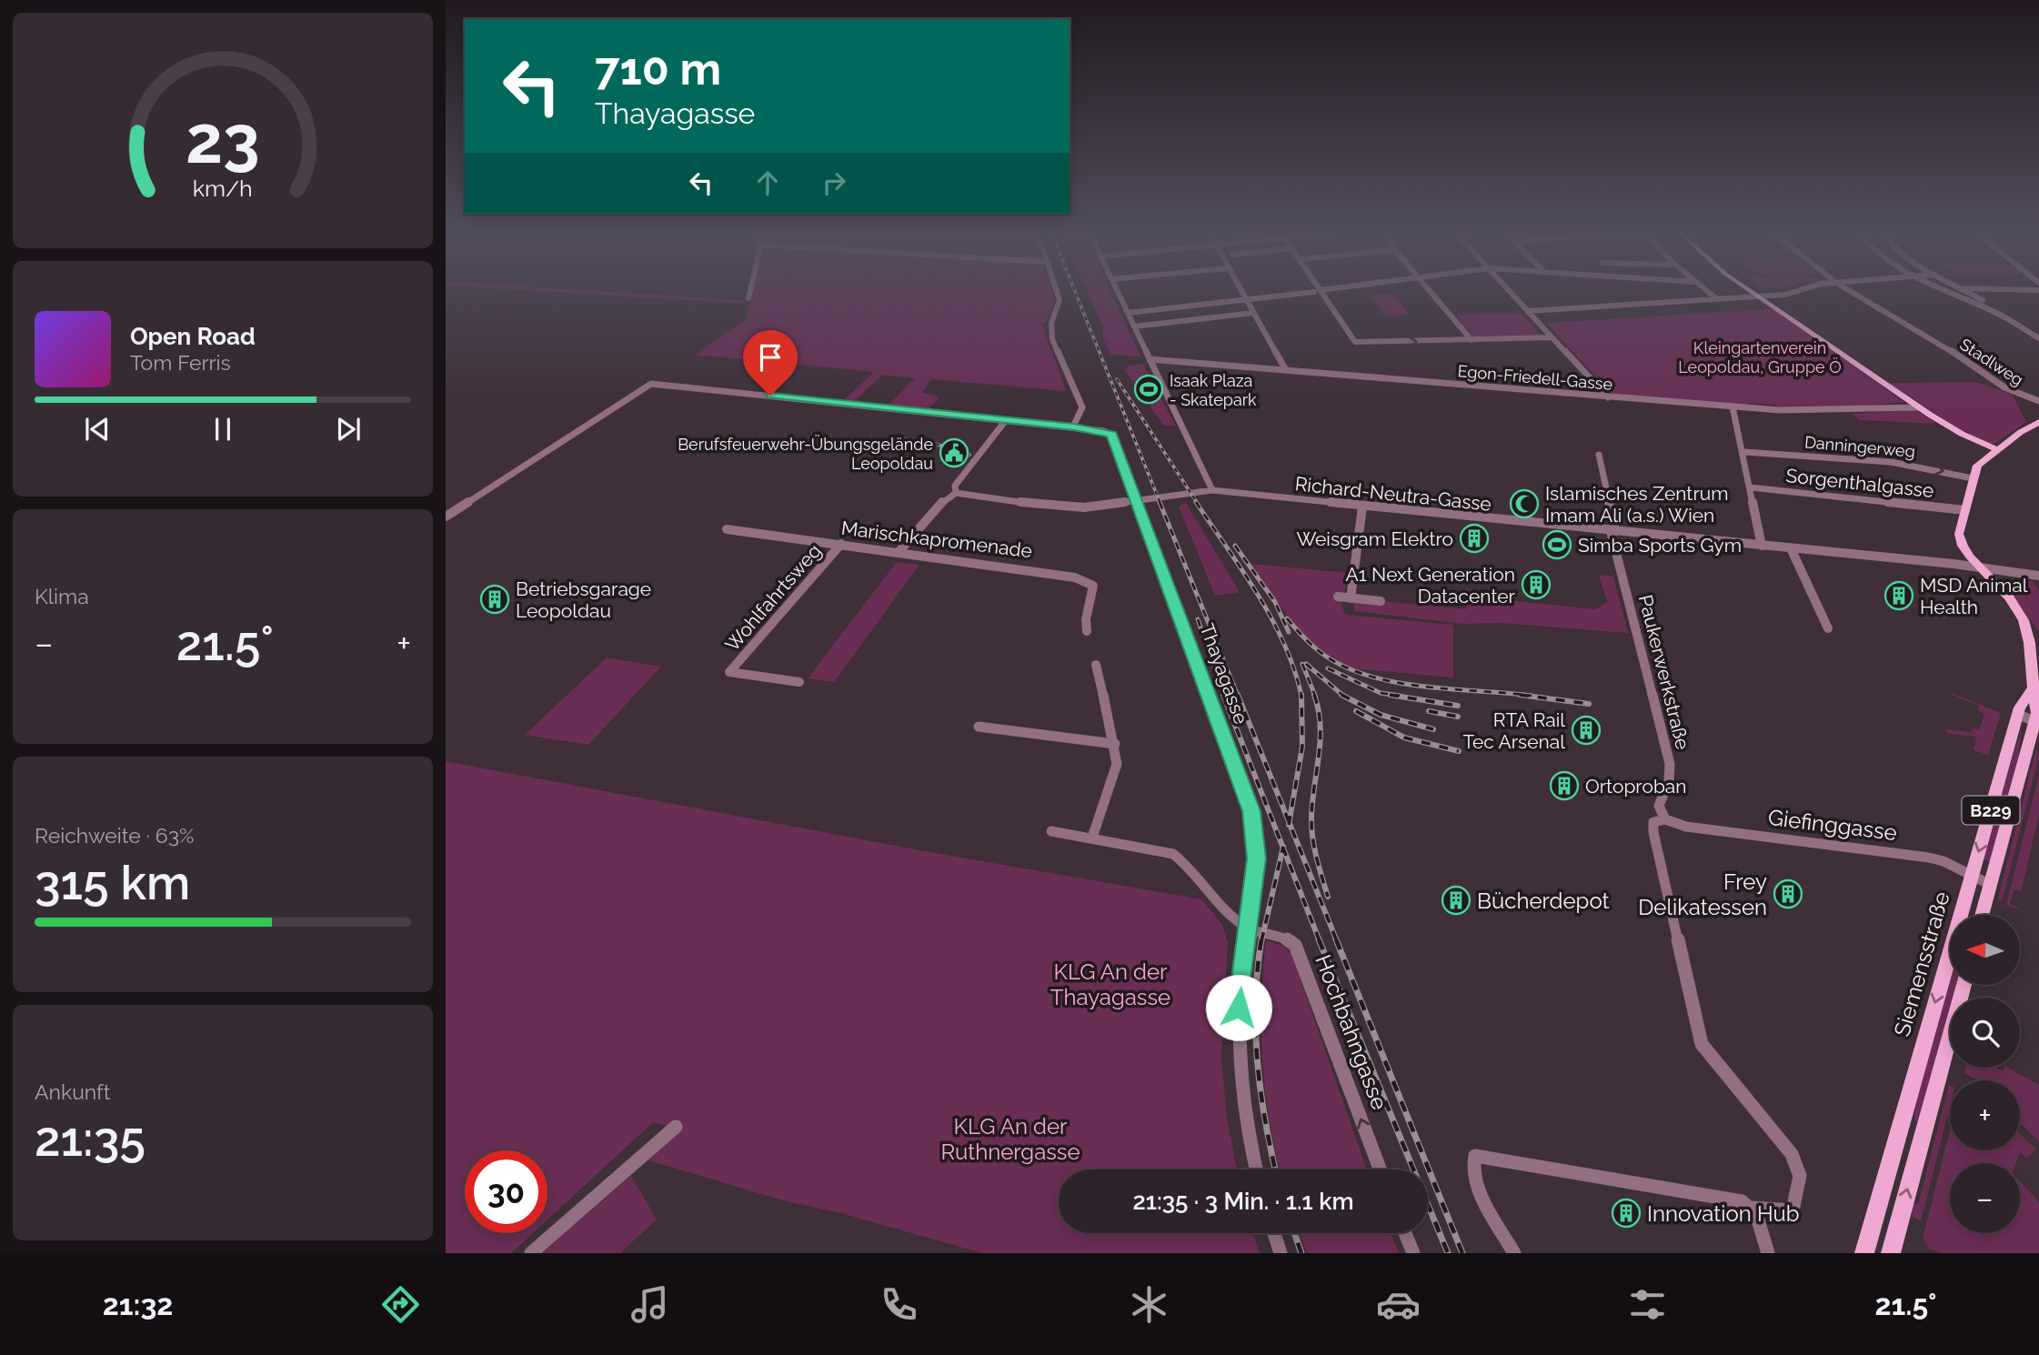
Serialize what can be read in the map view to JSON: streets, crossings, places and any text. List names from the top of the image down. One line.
{"streets":{"main road":["B229","Siemensstraße"],"street":["Stadlweg","Egon-Friedell-Gasse","Danningerweg","Sorgenthalgasse","Richard-Neutra-Gasse","Marischkapromenade","Wohlfahrtsweg","Paukerwerkstraße","Thayagasse","Giefinggasse","Hochbahngasse"]},"crossings":[["Danningerweg","Siemensstraße"],["Sorgenthalgasse","Siemensstraße"],["Richard-Neutra-Gasse","Paukerwerkstraße"],["Richard-Neutra-Gasse","Siemensstraße"],["Marischkapromenade","Wohlfahrtsweg"],["Paukerwerkstraße","Giefinggasse"],["Thayagasse","Hochbahngasse"],["Giefinggasse","Siemensstraße"]],"one_way":["Danningerweg","Hochbahngasse"],"parks":["Kleingartenverein Leopoldau, Gruppe Ö","KLG An der Thayagasse","KLG An der Ruthnergasse"],"places":{"sports":["Isaak Plaza - Skatepark","Simba Sports Gym"],"public building":["Berufsfeuerwehr-Übungsgelände Leopoldau"],"mosque":["Islamisches Zentrum Imam Ali (a.s.) Wien"],"building":["Weisgram Elektro","A1 Next Generation Datacenter","MSD Animal Health","Betriebsgarage Leopoldau","RTA Rail Tec Arsenal","Ortoproban","Frey Delikatessen","Bücherdepot","Innovation Hub"]},"north":"left","page":{"turn":["710 m","Thayagasse"],"song":["Open Road","Tom Ferris"],"tile":["Klima",["Reichweite · 63%","315 km"],["Ankunft","21:35"]],"heat":["−","21.5°","+"],"map_buttons":["+","−"],"limit":"30","trip":"21:35 · 3 Min. · 1.1 km","tabs":["21:32","21.5°"],"gauge":["23","km/h"]}}
